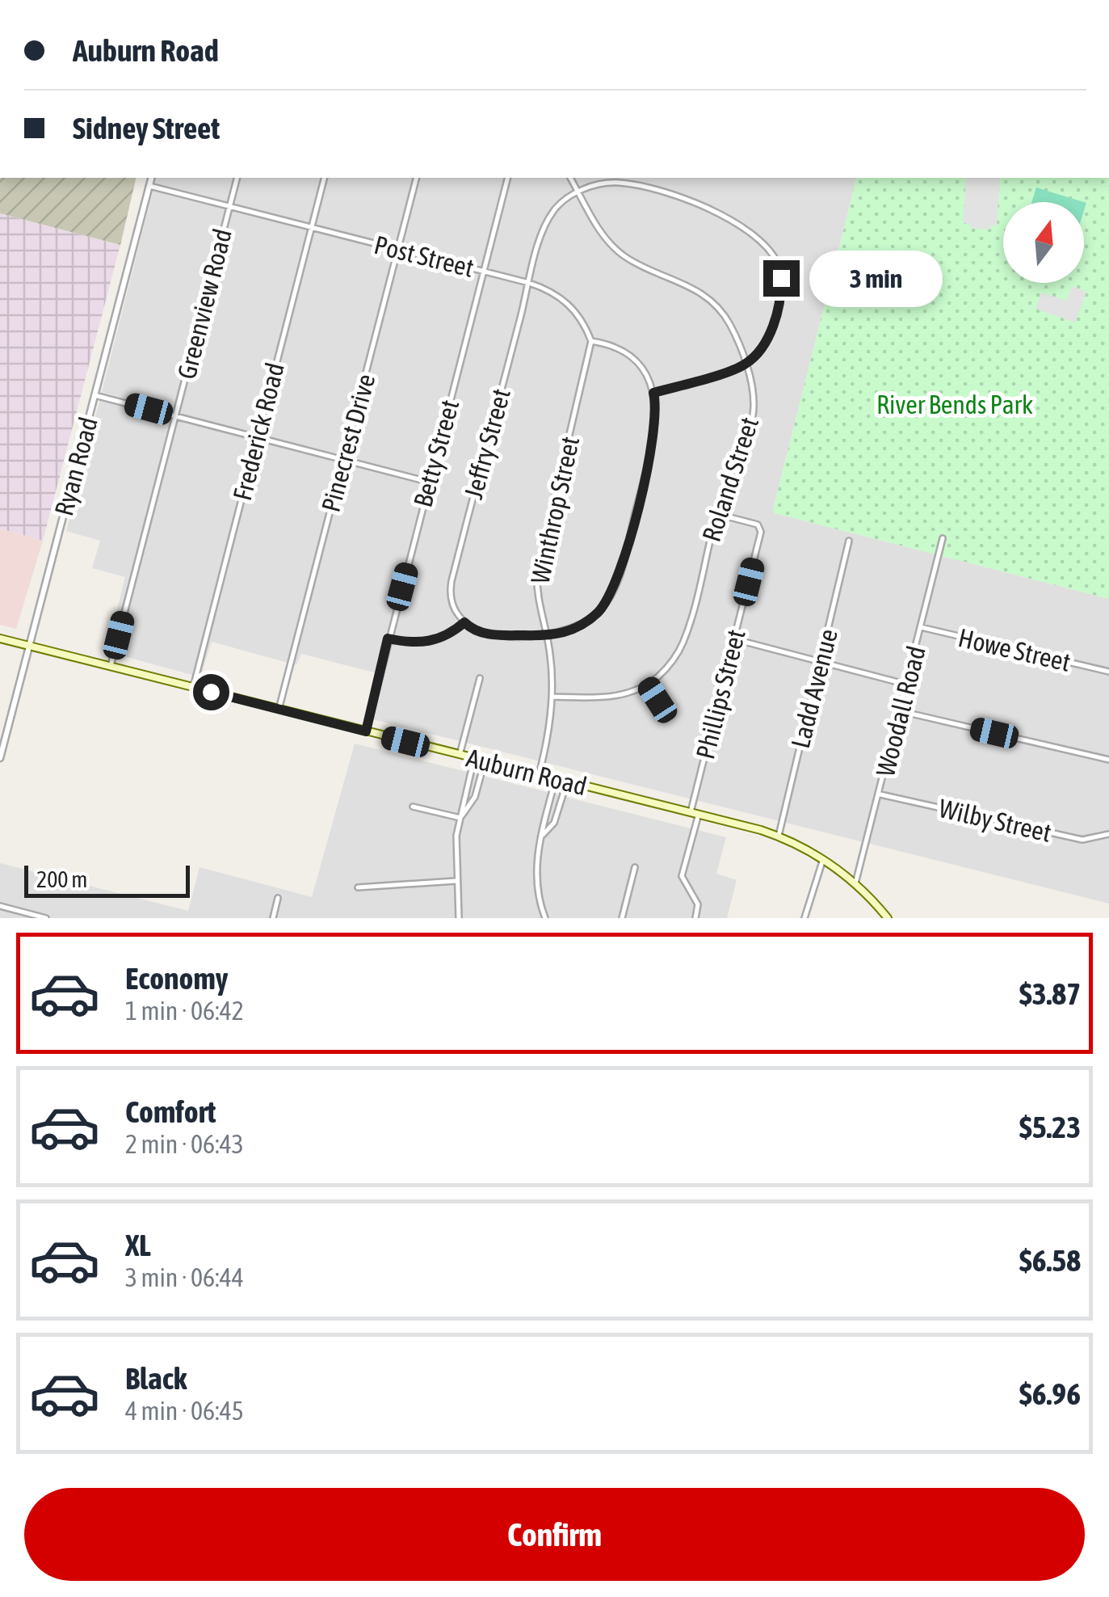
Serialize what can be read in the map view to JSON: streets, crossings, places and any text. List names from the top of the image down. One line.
{"streets":{"main road":["Auburn Road"],"street":["Post Street","Greenview Road","Frederick Road","Pinecrest Drive","Jeffry Street","Betty Street","Ryan Road","Roland Street","Winthrop Street","Howe Street","Ladd Avenue","Phillips Street","Woodall Road","Wilby Street"]},"crossings":[["Post Street","Greenview Road"],["Post Street","Frederick Road"],["Post Street","Pinecrest Drive"],["Post Street","Jeffry Street"],["Post Street","Betty Street"],["Post Street","Ryan Road"],["Post Street","Winthrop Street"],["Greenview Road","Auburn Road"],["Frederick Road","Auburn Road"],["Pinecrest Drive","Auburn Road"],["Jeffry Street","Roland Street"],["Betty Street","Auburn Road"],["Ryan Road","Auburn Road"],["Roland Street","Winthrop Street"],["Roland Street","Phillips Street"],["Winthrop Street","Auburn Road"],["Howe Street","Woodall Road"],["Ladd Avenue","Auburn Road"],["Phillips Street","Auburn Road"],["Woodall Road","Auburn Road"],["Woodall Road","Wilby Street"]],"parks":["River Bends Park"],"scale_bar":"200 m","north":"top","page":{"banner":["Auburn Road","Sidney Street"],"bubble":"3 min","scale":"200 m","list":[{"name":"Economy","note":"1 min · 06:42","value":"$3.87"},{"name":"Comfort","note":"2 min · 06:43","value":"$5.23"},{"name":"XL","note":"3 min · 06:44","value":"$6.58"},{"name":"Black","note":"4 min · 06:45","value":"$6.96"}],"buttons":"Confirm"}}
